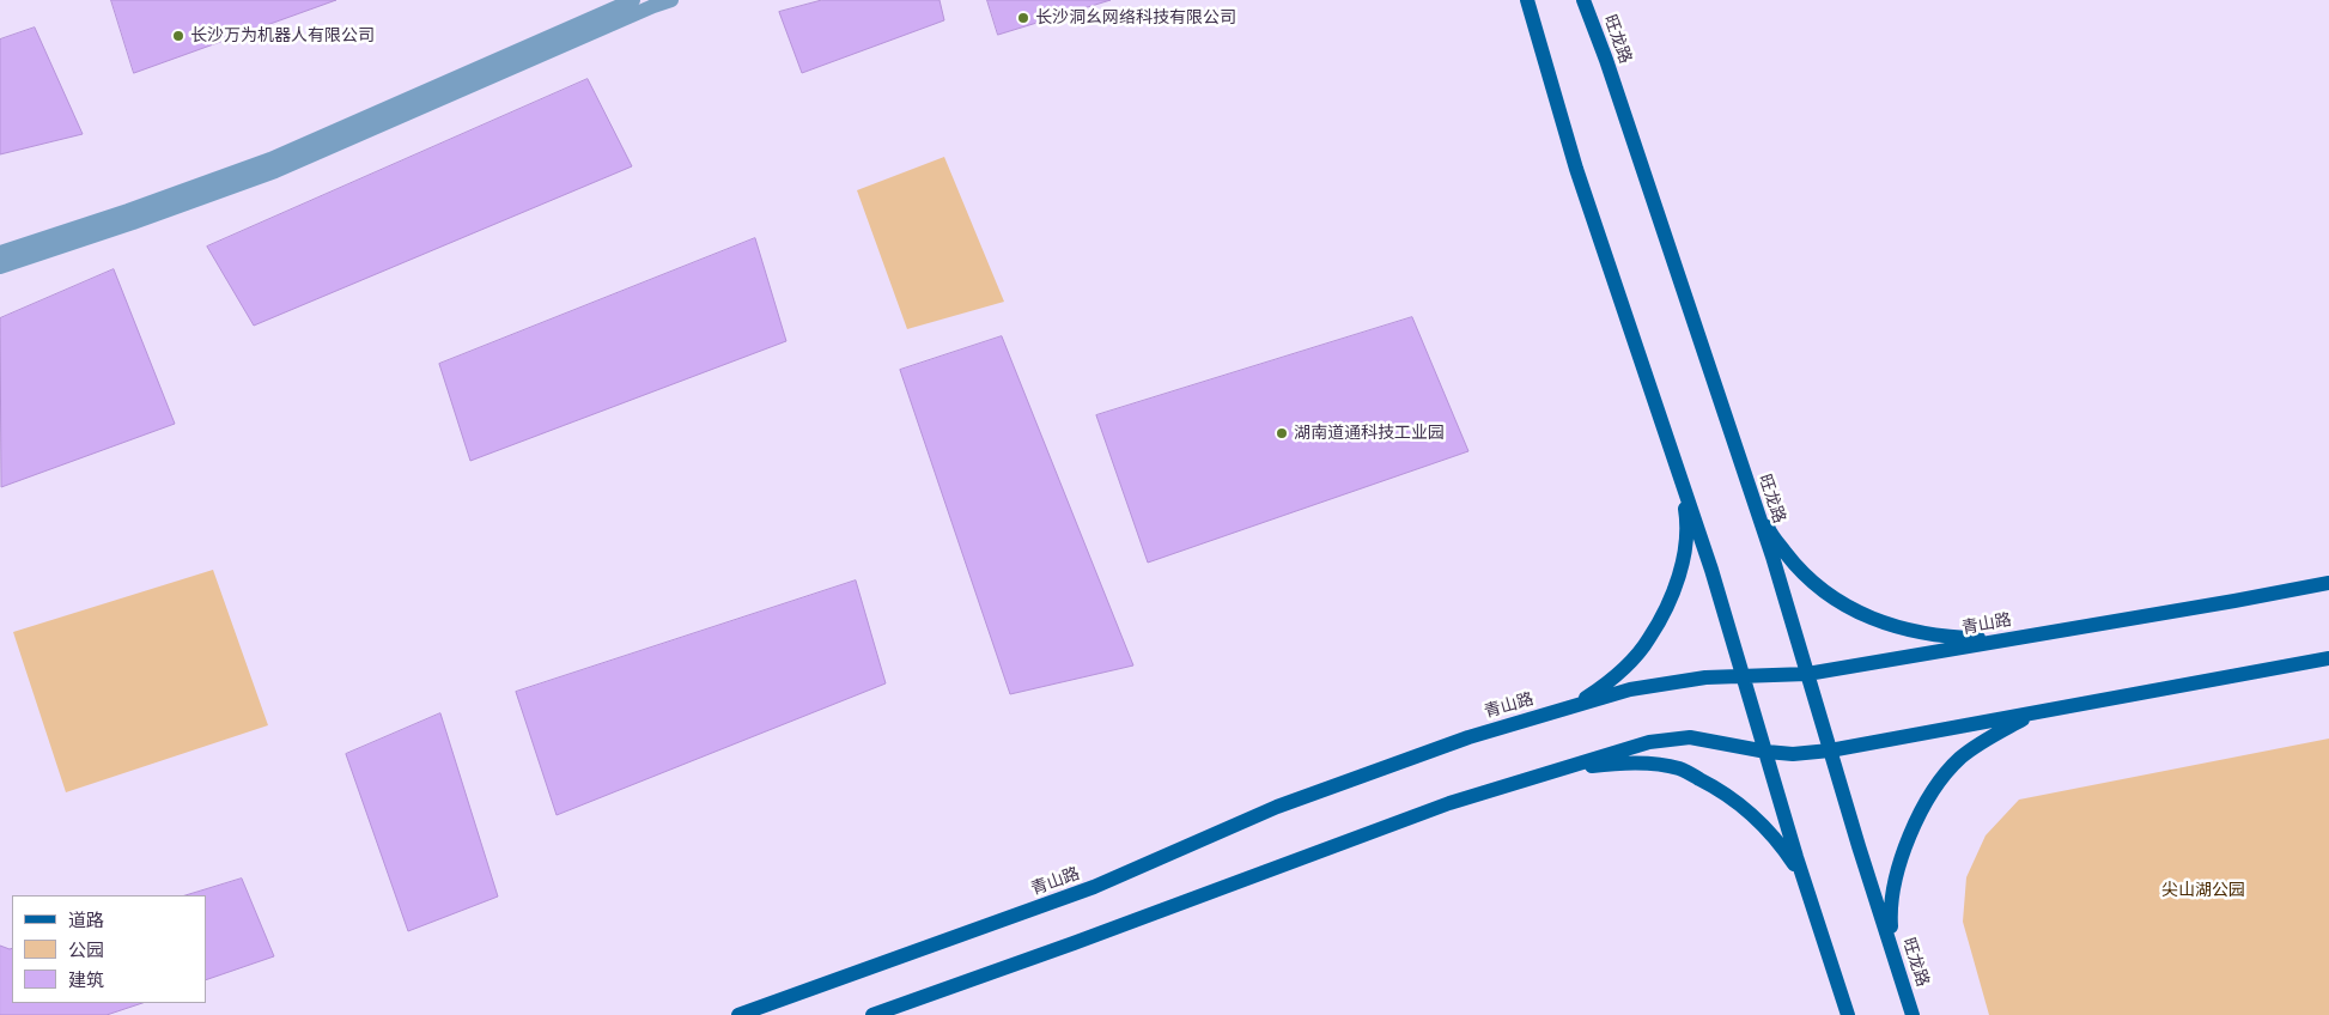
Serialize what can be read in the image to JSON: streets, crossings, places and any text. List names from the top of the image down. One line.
{"streets":{"main road":["旺龙路","青山路"]},"crossings":[["旺龙路","青山路"]],"parks":["尖山湖公园"],"places":["长沙洞幺网络科技有限公司","长沙万为机器人有限公司","湖南道通科技工业园"],"legend":["道路","公园","建筑"]}
